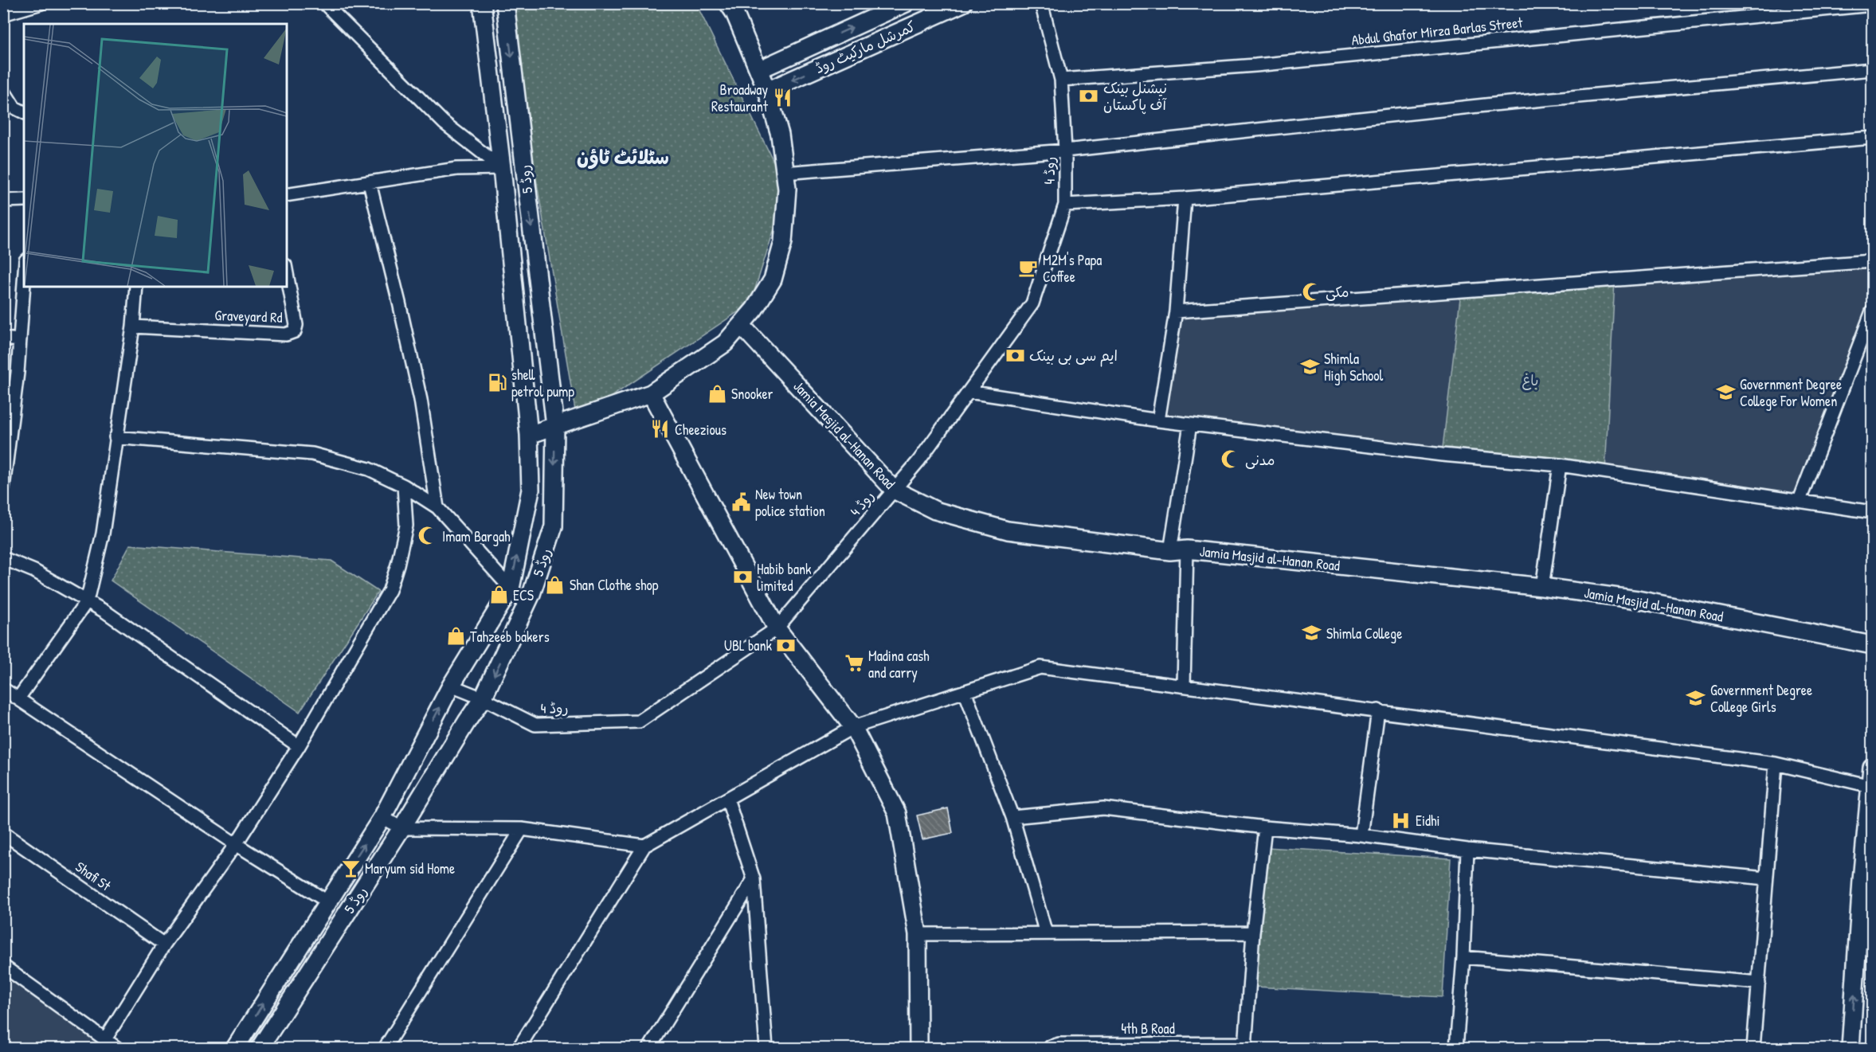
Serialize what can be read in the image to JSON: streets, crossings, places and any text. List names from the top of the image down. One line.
{"streets":{"main road":["کمرشل مارکیٹ روڈ","روڈ 5","Jamia Masjid al-Hanan Road"],"street":["Abdul Ghafor Mirza Barlas Street","روڈ 4","Graveyard Rd","Shafi St","4th B Road"]},"crossings":[["Abdul Ghafor Mirza Barlas Street","روڈ 4"],["روڈ 4","روڈ 5"],["روڈ 4","Jamia Masjid al-Hanan Road"]],"districts":["سٹلائٹ ٹاؤن"],"parks":["باغ"],"places":{"bank":["نیشنل بینک آف پاکستان","ایم سی بی بینک","Habib bank limited","UBL bank"],"restaurant":["Broadway Restaurant","Cheezious"],"cafe":["M2M's Papa Coffee"],"mosque":["مکی","مدنی","Imam Bargah"],"school or university":["Shimla High School","Government Degree College For Women","Shimla College","Government Degree College Girls"],"fuel station":["shell petrol pump"],"shop":["Snooker","Shan Clothe shop","ECS","Tahzeeb bakers"],"public building":["New town police station"],"supermarket":["Madina cash and carry"],"hospital":["Eidhi"],"bar":["Maryum sid Home"]}}
